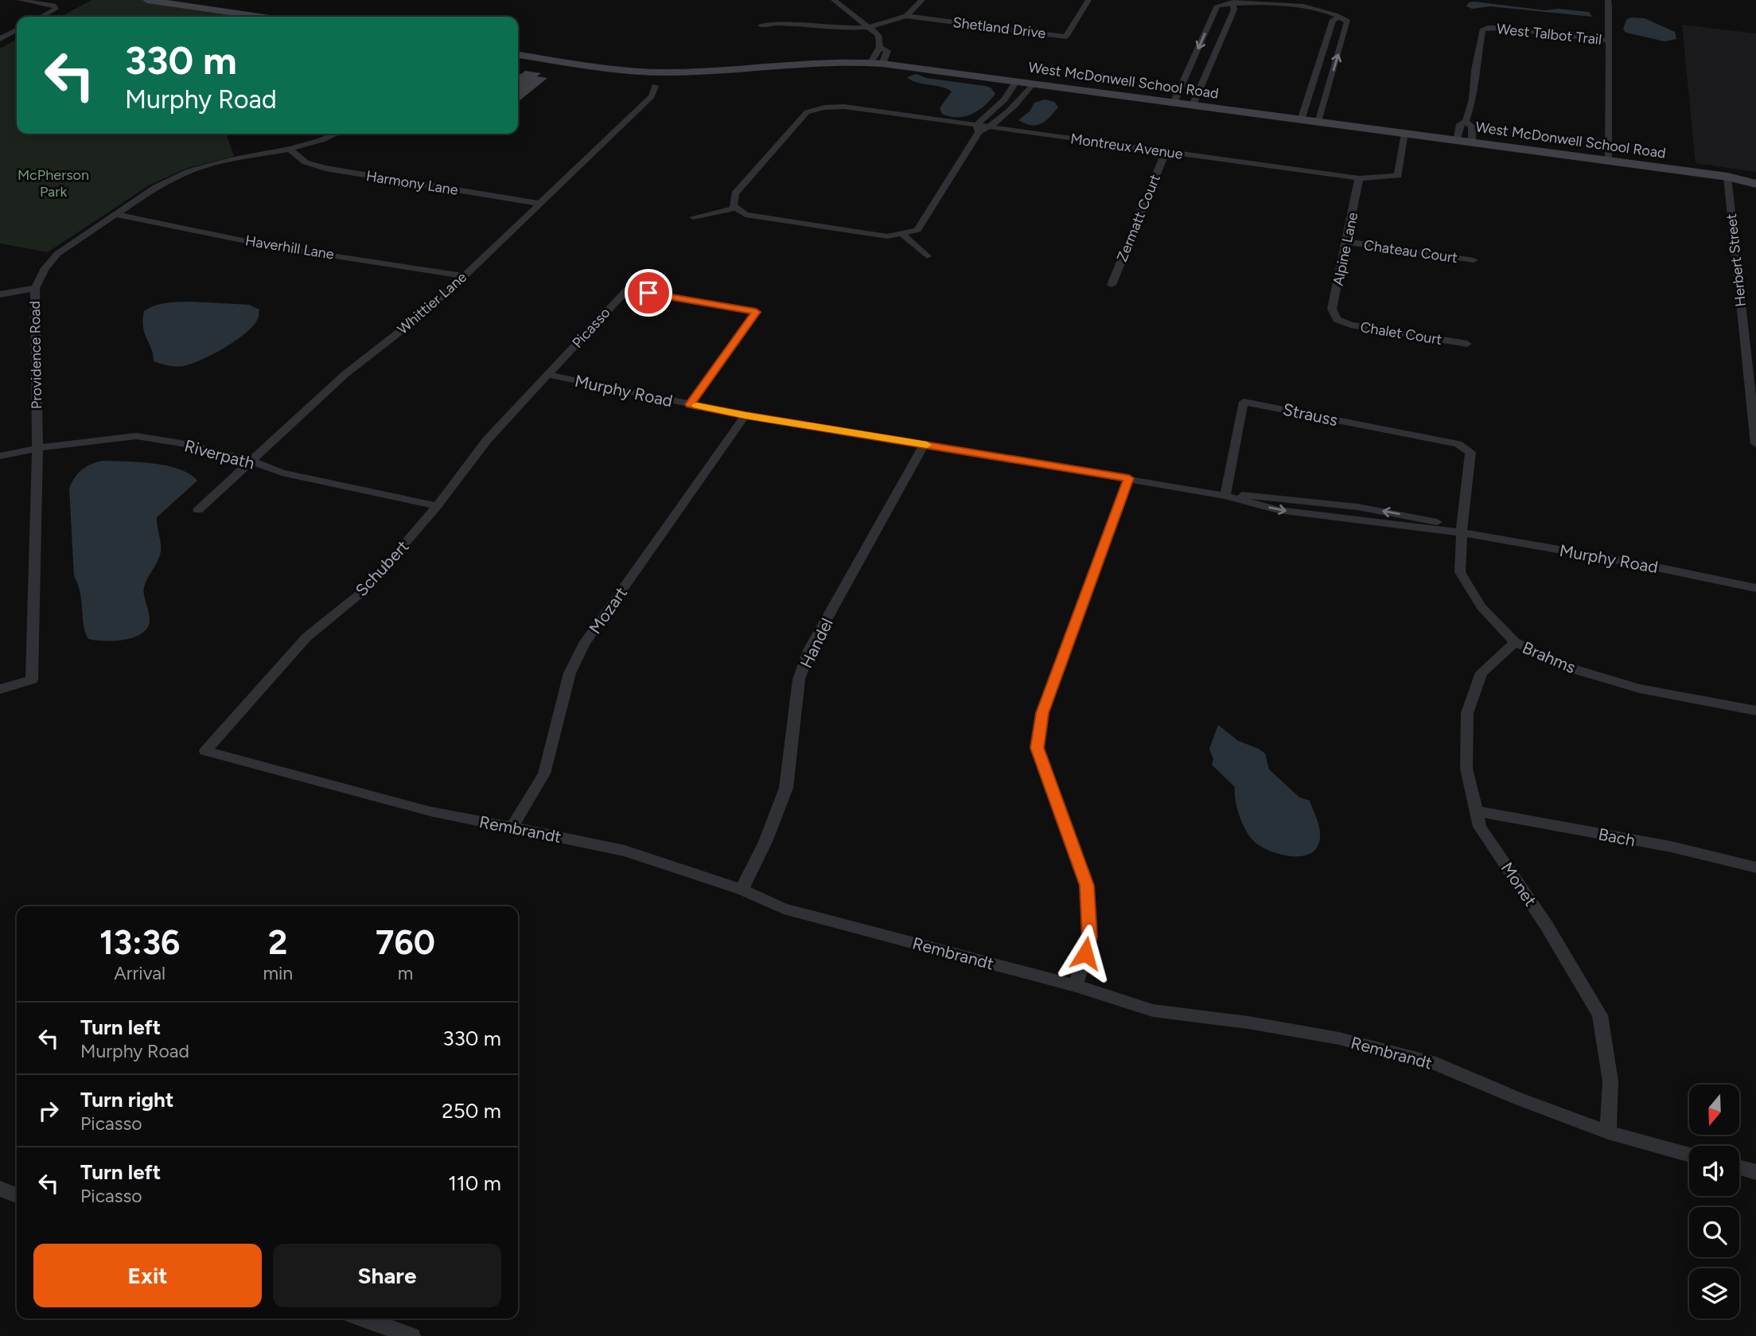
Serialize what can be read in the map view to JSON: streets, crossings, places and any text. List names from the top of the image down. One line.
{"streets":{"main road":["West McDonwell School Road"],"street":["Shetland Drive","West Talbot Trail","Montreux Avenue","Harmony Lane","Zermatt Court","Haverhill Lane","Alpine Lane","Chateau Court","Herbert Street","Whittier Lane","Picasso","Chalet Court","Providence Road","Murphy Road","Strauss","Riverpath","Schubert","Mozart","Handel","Brahms","Rembrandt","Bach","Monet"]},"crossings":[["West Talbot Trail","West McDonwell School Road"],["West McDonwell School Road","Montreux Avenue"],["West McDonwell School Road","Herbert Street"],["Montreux Avenue","Zermatt Court"],["Montreux Avenue","Alpine Lane"],["Harmony Lane","Whittier Lane"],["Harmony Lane","Providence Road"],["Haverhill Lane","Whittier Lane"],["Haverhill Lane","Providence Road"],["Alpine Lane","Chateau Court"],["Alpine Lane","Chalet Court"],["Whittier Lane","Riverpath"],["Picasso","Murphy Road"],["Picasso","Schubert"],["Providence Road","Riverpath"],["Murphy Road","Strauss"],["Murphy Road","Schubert"],["Murphy Road","Mozart"],["Murphy Road","Handel"],["Murphy Road","Brahms"],["Strauss","Brahms"],["Riverpath","Schubert"],["Schubert","Rembrandt"],["Mozart","Rembrandt"],["Handel","Rembrandt"],["Brahms","Monet"],["Rembrandt","Monet"],["Bach","Monet"]],"parks":["McPherson Park"],"north":"bottom","page":{"turn":["330 m","Murphy Road"],"eta":["13:36","Arrival","2","min","760","m"],"list":[{"name":"Turn left","note":"Murphy Road","value":"330 m"},{"name":"Turn right","note":"Picasso","value":"250 m"},{"name":"Turn left","note":"Picasso","value":"110 m"}],"buttons":["Exit","Share"]}}
